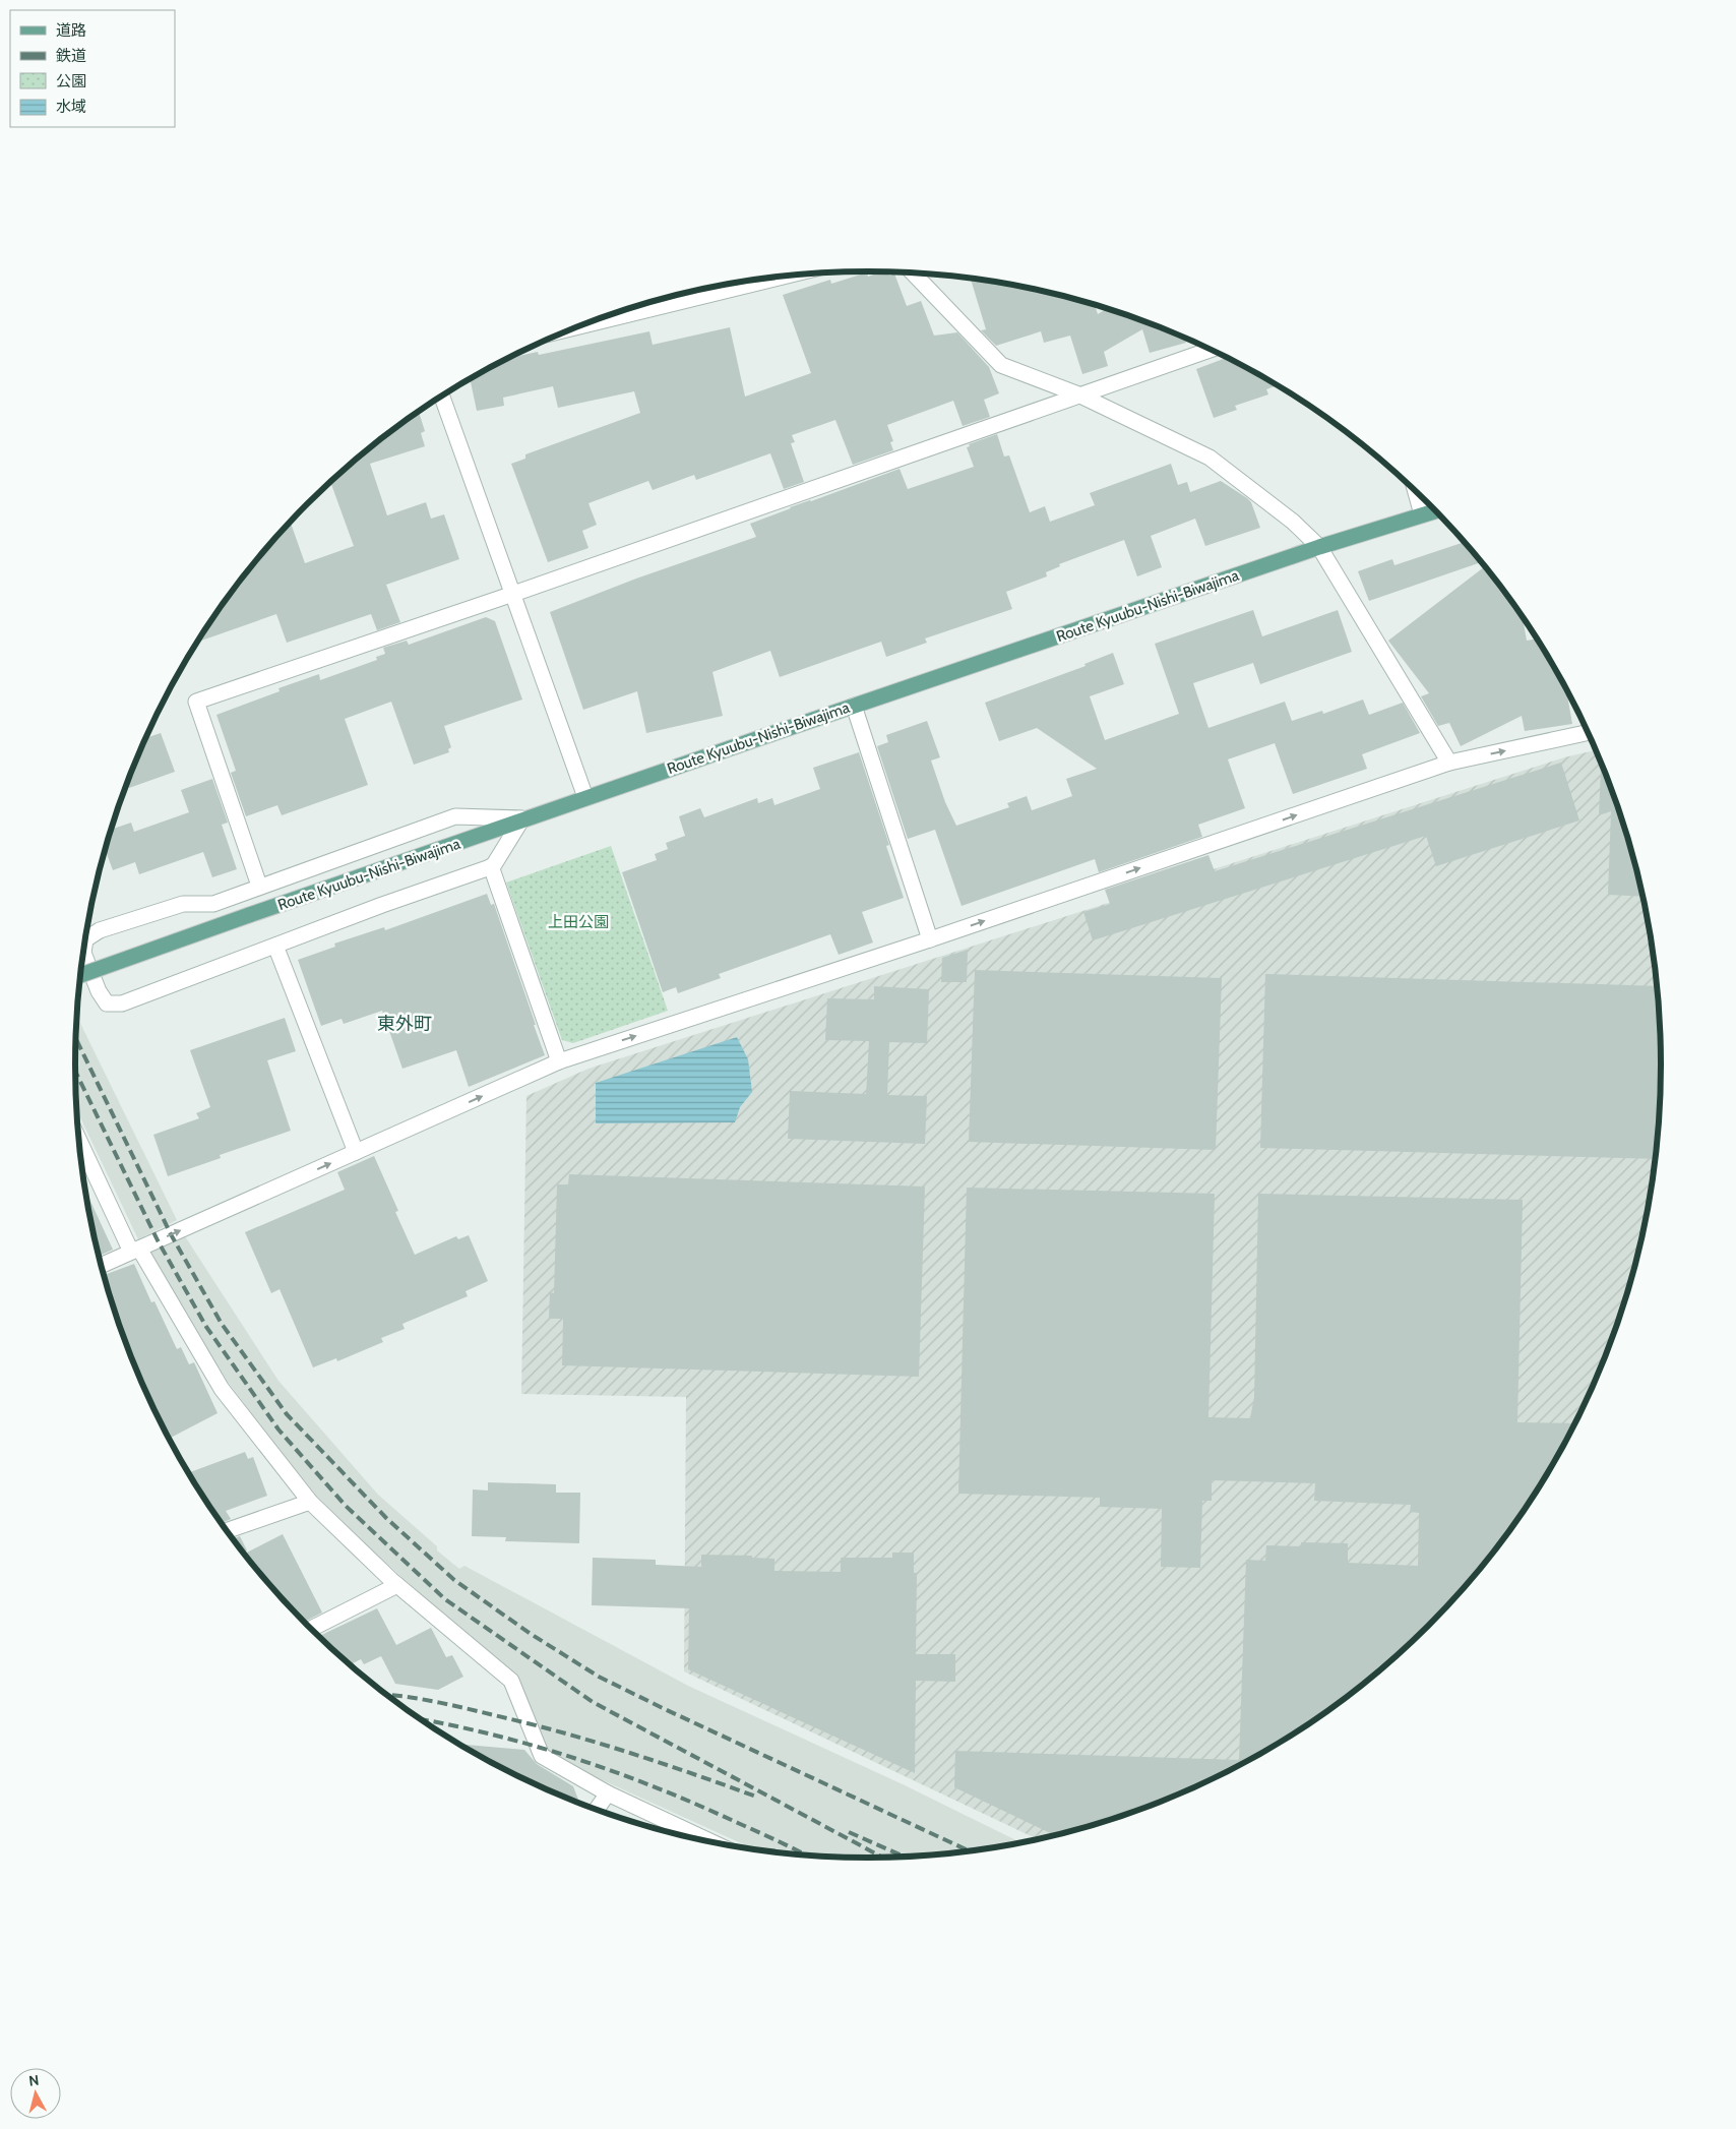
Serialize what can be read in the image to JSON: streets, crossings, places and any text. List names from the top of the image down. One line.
{"streets":{"main road":["Route Kyuubu-Nishi-Biwajima"]},"districts":["東外町"],"parks":["上田公園"],"legend":["道路","鉄道","公園","水域"],"north":"top"}
